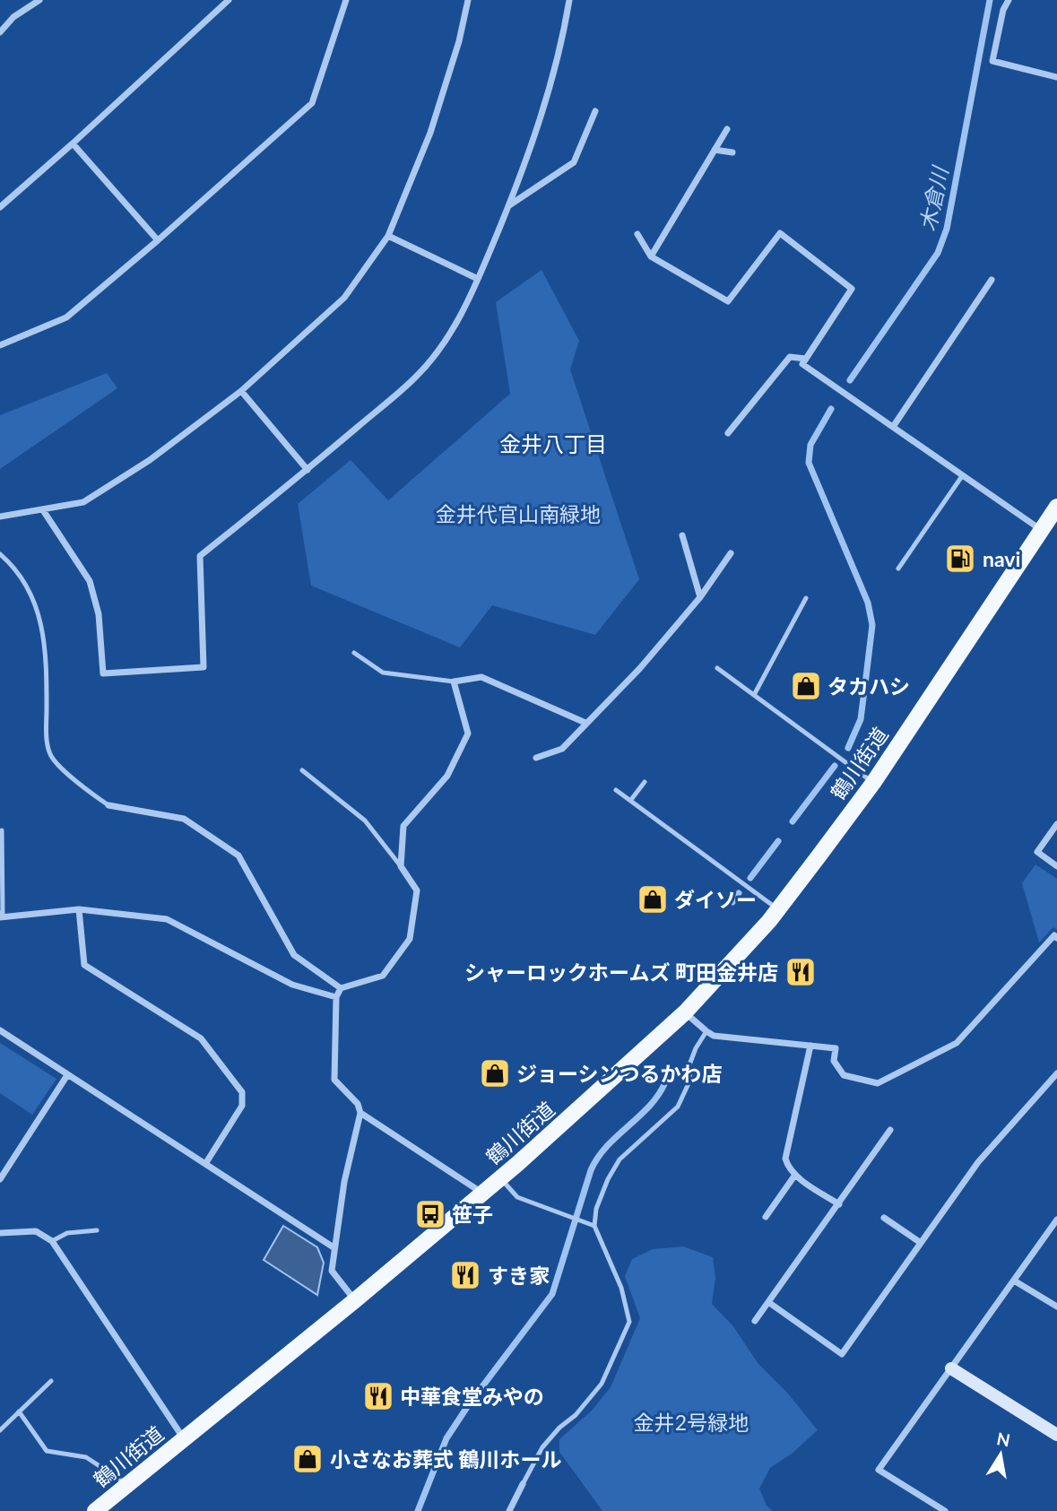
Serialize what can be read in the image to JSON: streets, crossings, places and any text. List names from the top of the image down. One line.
{"streets":{"main road":["鶴川街道"]},"districts":["金井八丁目"],"water":["木倉川"],"parks":["金井代官山南緑地","金井2号緑地"],"places":{"fuel station":["navi"],"shop":["タカハシ","ダイソー","ジョーシンつるかわ店","小さなお葬式 鶴川ホール"],"restaurant":["シャーロックホームズ 町田金井店","すき家","中華食堂みやの"],"bus stop":["笹子"]},"north":"top"}
